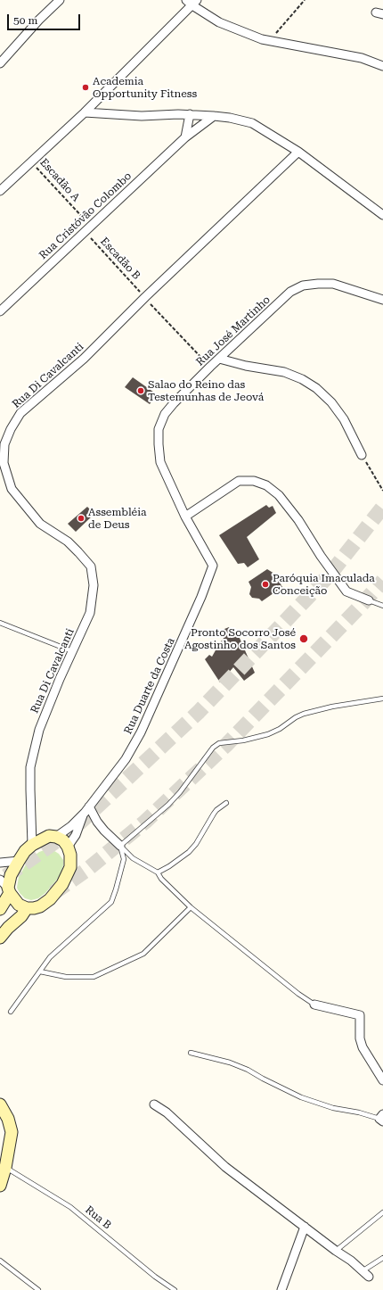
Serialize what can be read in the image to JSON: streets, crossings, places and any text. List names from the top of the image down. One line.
{"streets":{"street":["Rua Cristóvão Colombo","Rua José Martinho","Rua Di Cavalcanti","Rua Duarte da Costa"],"lane":["Rua B"],"path":["Escadão A","Escadão B"]},"crossings":[["Escadão A","Rua Cristóvão Colombo"],["Escadão A","Escadão B"],["Rua Cristóvão Colombo","Escadão B"],["Escadão B","Rua José Martinho"],["Escadão B","Rua Di Cavalcanti"],["Rua José Martinho","Rua Duarte da Costa"],["Rua Di Cavalcanti","Rua Duarte da Costa"]],"places":["Academia Opportunity Fitness","Salao do Reino das Testemunhas de Jeová","Assembléia de Deus","Paróquia Imaculada Conceição","Pronto Socorro José Agostinho dos Santos"],"scale_bar":"50 m"}
